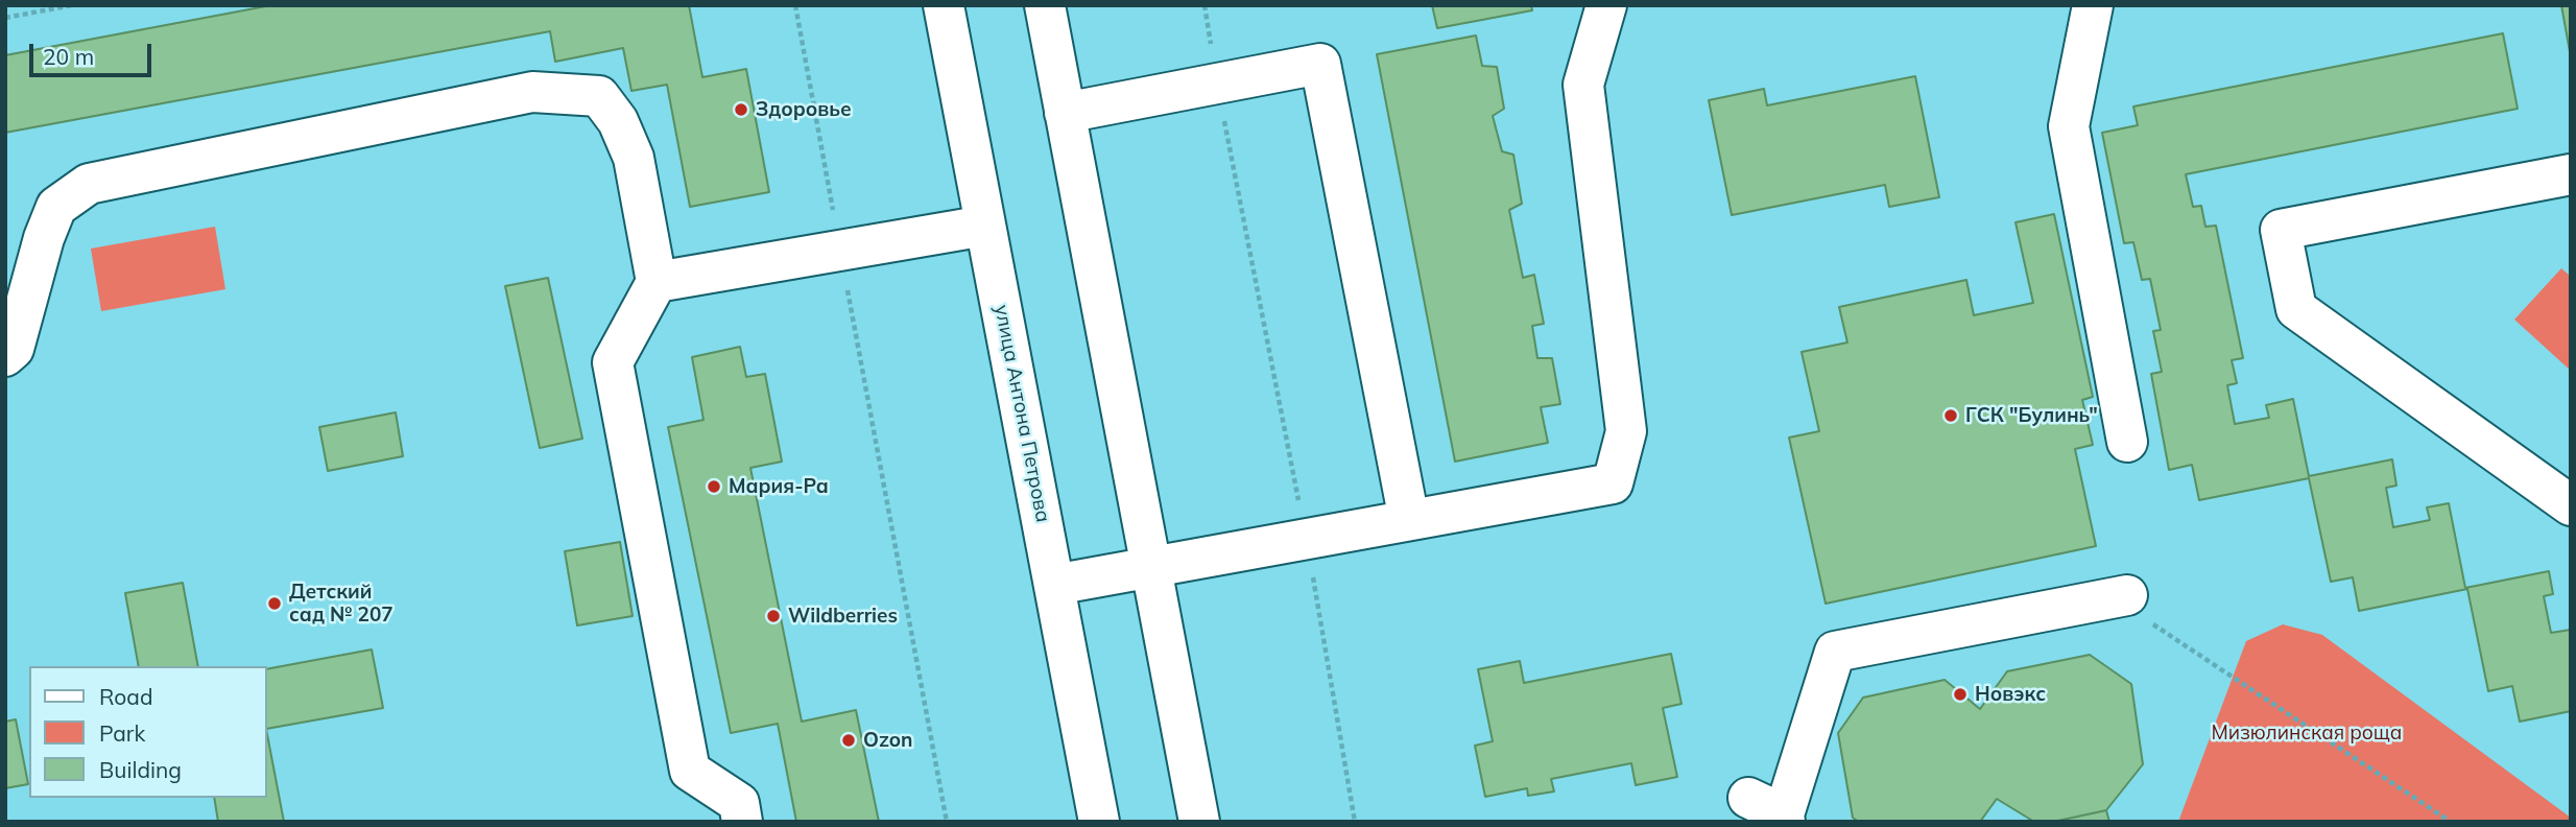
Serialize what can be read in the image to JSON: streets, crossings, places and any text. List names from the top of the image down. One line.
{"streets":{"street":["улица Антона Петрова"]},"parks":["Мизюлинская роща"],"places":["Здоровье","ГСК \"Булинь\"","Мария-Ра","Детский сад № 207","Wildberries","Новэкс","Ozon"],"legend":["Road","Park","Building"],"scale_bar":"20 m"}
